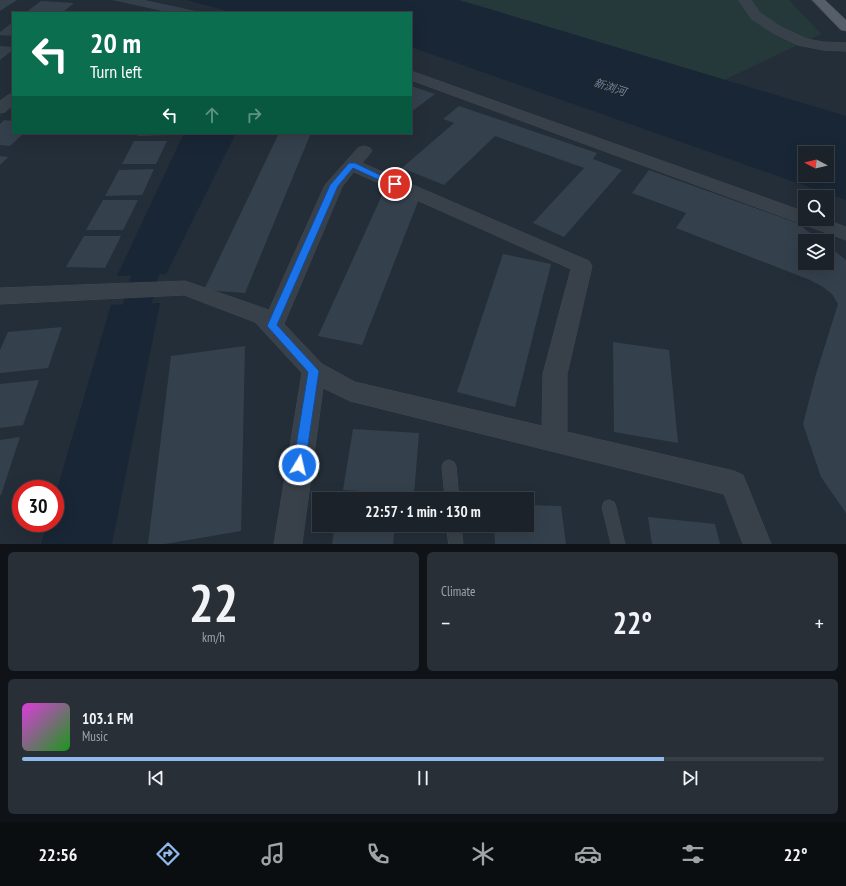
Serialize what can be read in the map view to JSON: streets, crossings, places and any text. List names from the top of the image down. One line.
{"water":["新浏河"],"north":"left","page":{"turn":["20 m","Turn left"],"limit":"30","trip":"22:57 · 1 min · 130 m","tile":[["22","km/h"],"Climate"],"heat":["−","22°","+"],"song":["103.1 FM","Music"],"tabs":["22:56","22°"]}}
